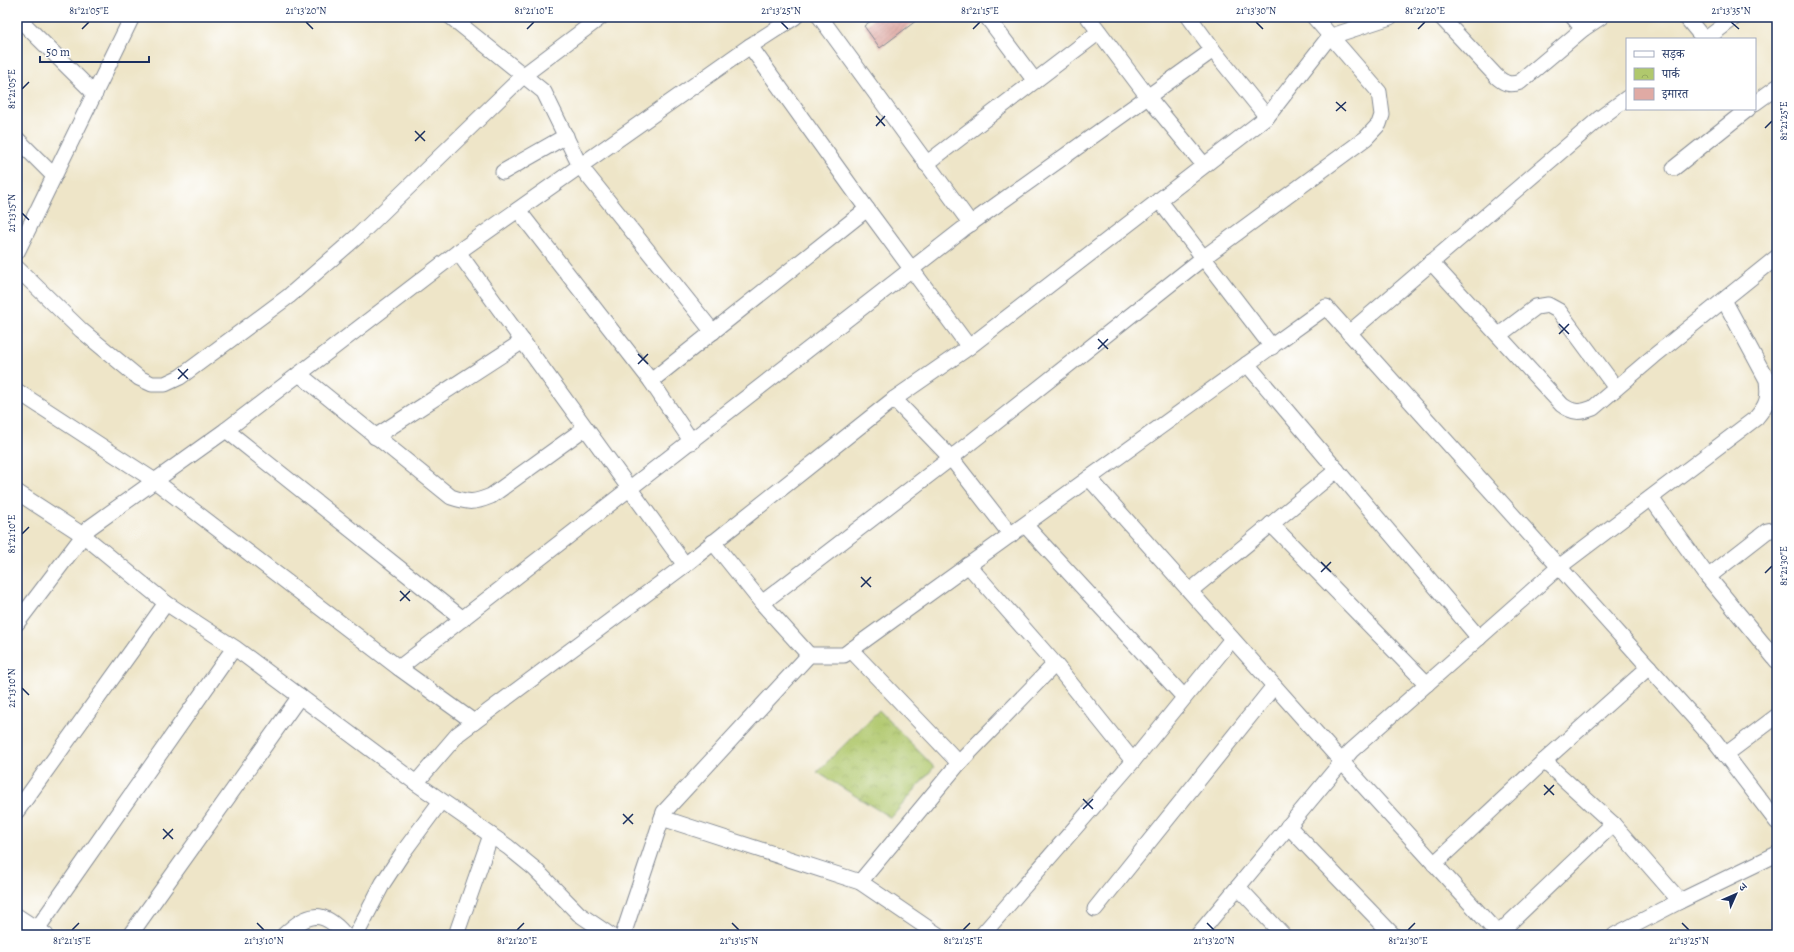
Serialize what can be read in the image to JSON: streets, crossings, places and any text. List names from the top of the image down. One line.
{"legend":["सड़क","पार्क","इमारत"],"scale_bar":"50 m","north":"top right","coordinates":["81°21'05\"E","21°13'20\"N","81°21'10\"E","21°13'25\"N","81°21'15\"E","21°13'30\"N","81°21'20\"E","21°13'35\"N","81°21'25\"E","21°13'15\"N","81°21'30\"E","21°13'10\"N"]}
